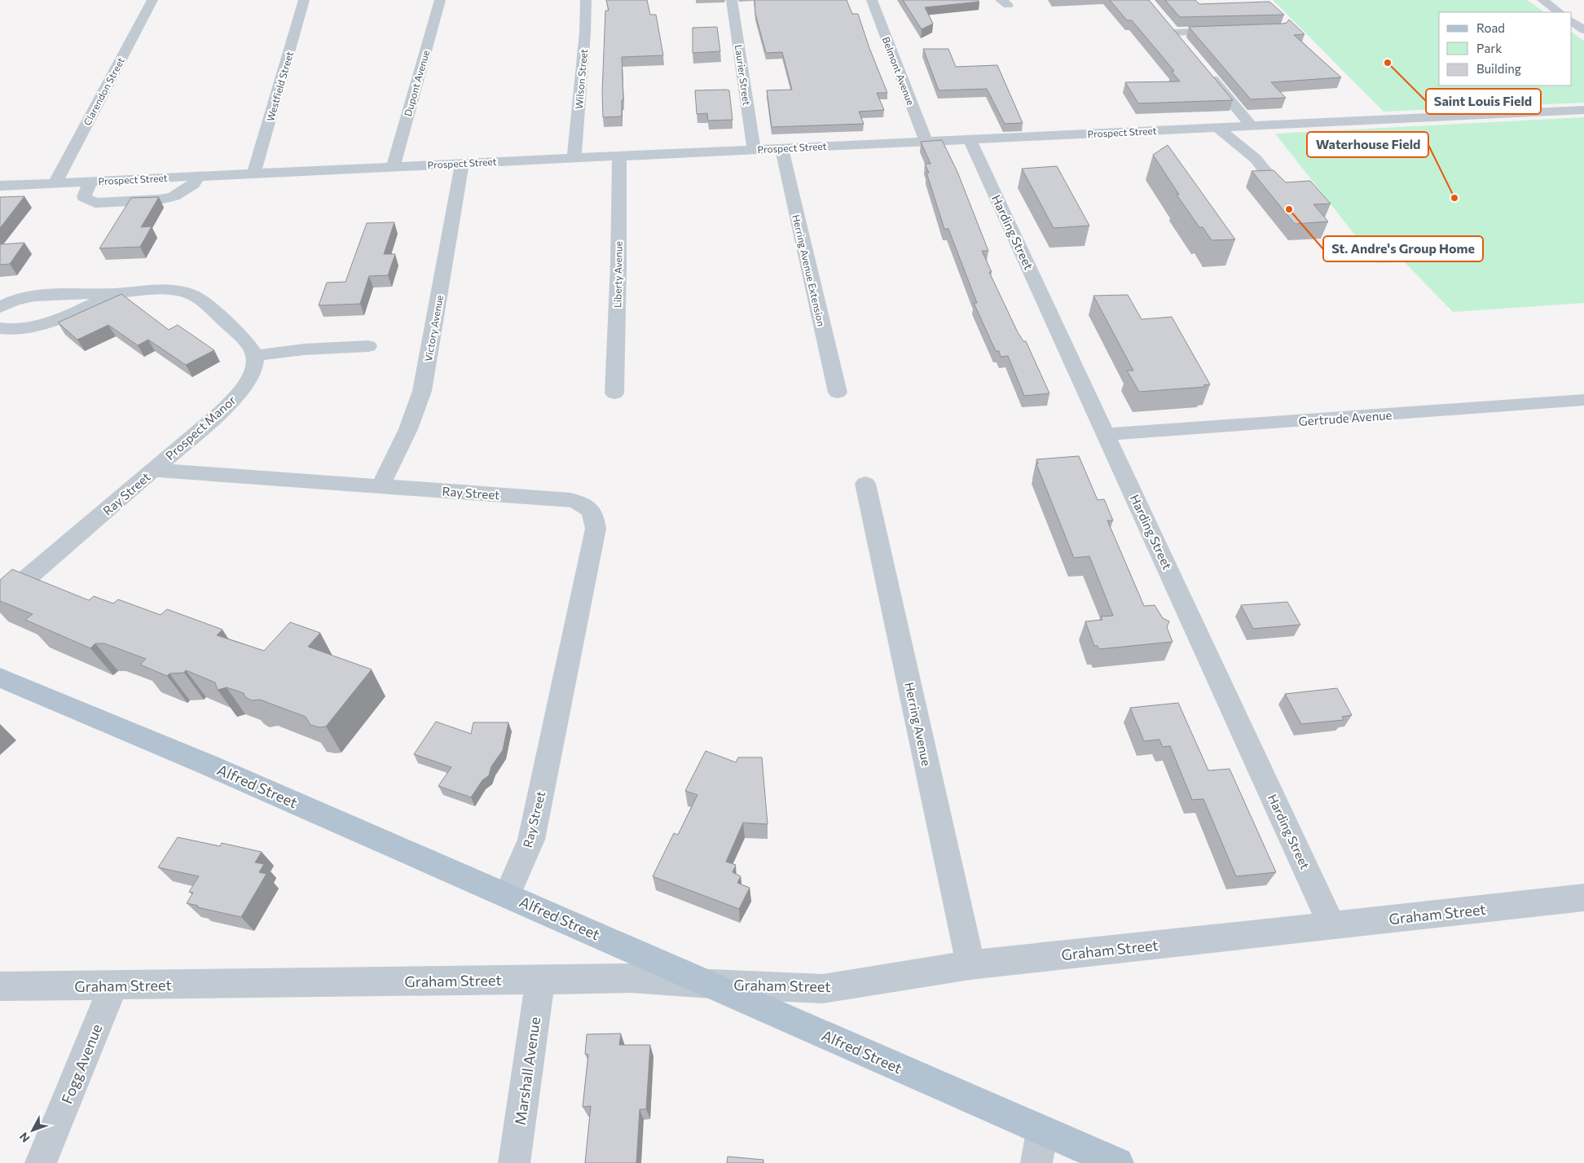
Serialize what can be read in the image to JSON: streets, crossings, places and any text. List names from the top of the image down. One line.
{"streets":{"main road":["Alfred Street"],"street":["Belmont Avenue","Laurier Street","Wilson Street","Dupont Avenue","Westfield Street","Clarendon Street","Prospect Street","Harding Street","Herring Avenue Extension","Liberty Avenue","Victory Avenue","Gertrude Avenue","Prospect Manor","Ray Street","Herring Avenue","Graham Street","Fogg Avenue","Marshall Avenue"]},"crossings":[["Belmont Avenue","Prospect Street"],["Laurier Street","Prospect Street"],["Wilson Street","Prospect Street"],["Dupont Avenue","Prospect Street"],["Westfield Street","Prospect Street"],["Clarendon Street","Prospect Street"],["Prospect Street","Harding Street"],["Prospect Street","Herring Avenue Extension"],["Prospect Street","Liberty Avenue"],["Prospect Street","Victory Avenue"],["Harding Street","Gertrude Avenue"],["Harding Street","Graham Street"],["Victory Avenue","Ray Street"],["Prospect Manor","Ray Street"],["Ray Street","Alfred Street"],["Herring Avenue","Graham Street"],["Alfred Street","Graham Street"],["Graham Street","Fogg Avenue"],["Graham Street","Marshall Avenue"]],"places":["Saint Louis Field","Waterhouse Field","St. Andre's Group Home"],"legend":["Road","Park","Building"],"north":"bottom left"}
